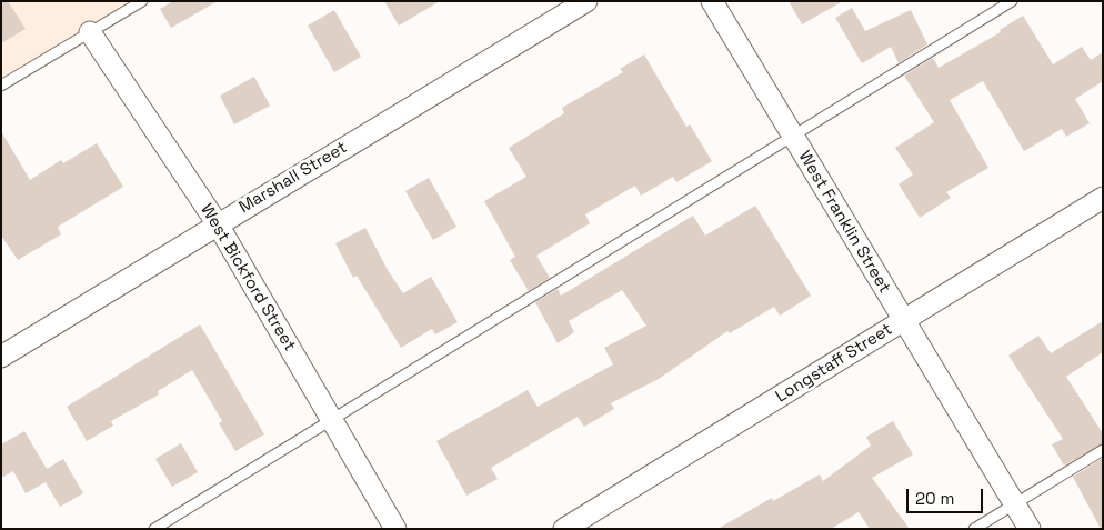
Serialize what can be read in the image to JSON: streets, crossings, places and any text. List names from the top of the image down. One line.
{"streets":{"street":["Marshall Street","West Franklin Street","West Bickford Street","Longstaff Street"]},"crossings":[["Marshall Street","West Bickford Street"],["West Franklin Street","Longstaff Street"]],"scale_bar":"20 m"}
